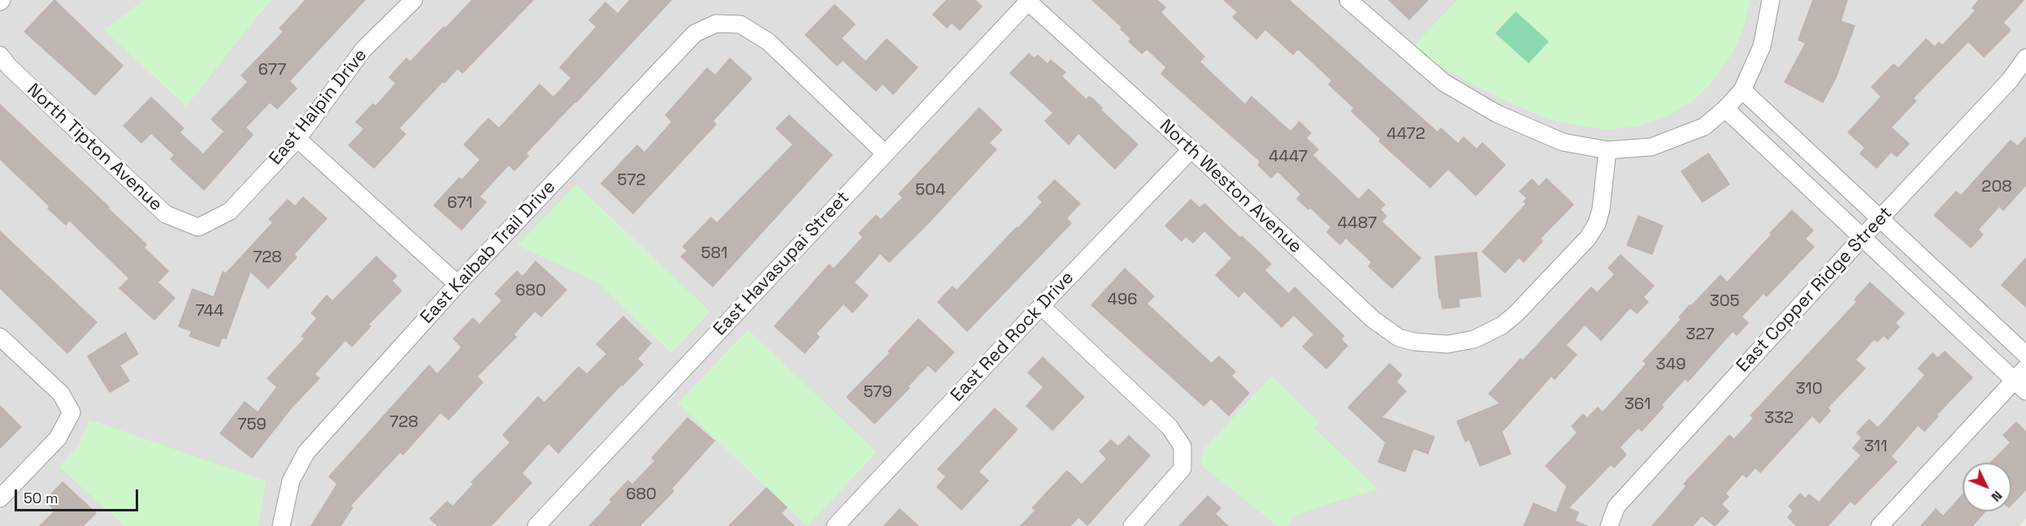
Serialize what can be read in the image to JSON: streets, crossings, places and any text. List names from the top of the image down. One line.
{"streets":{"street":["East Halpin Drive","North Tipton Avenue","North Weston Avenue","East Kaibab Trail Drive","East Havasupai Street","East Copper Ridge Street","East Red Rock Drive"]},"crossings":[["East Halpin Drive","North Tipton Avenue"],["North Weston Avenue","East Havasupai Street"],["North Weston Avenue","East Red Rock Drive"],["East Kaibab Trail Drive","East Havasupai Street"]],"house_numbers":["677","4472","4447","572","208","504","671","4487","581","728","680","496","305","744","327","349","310","579","361","332","728","759","311","680"],"scale_bar":"50 m","north":"bottom right"}
